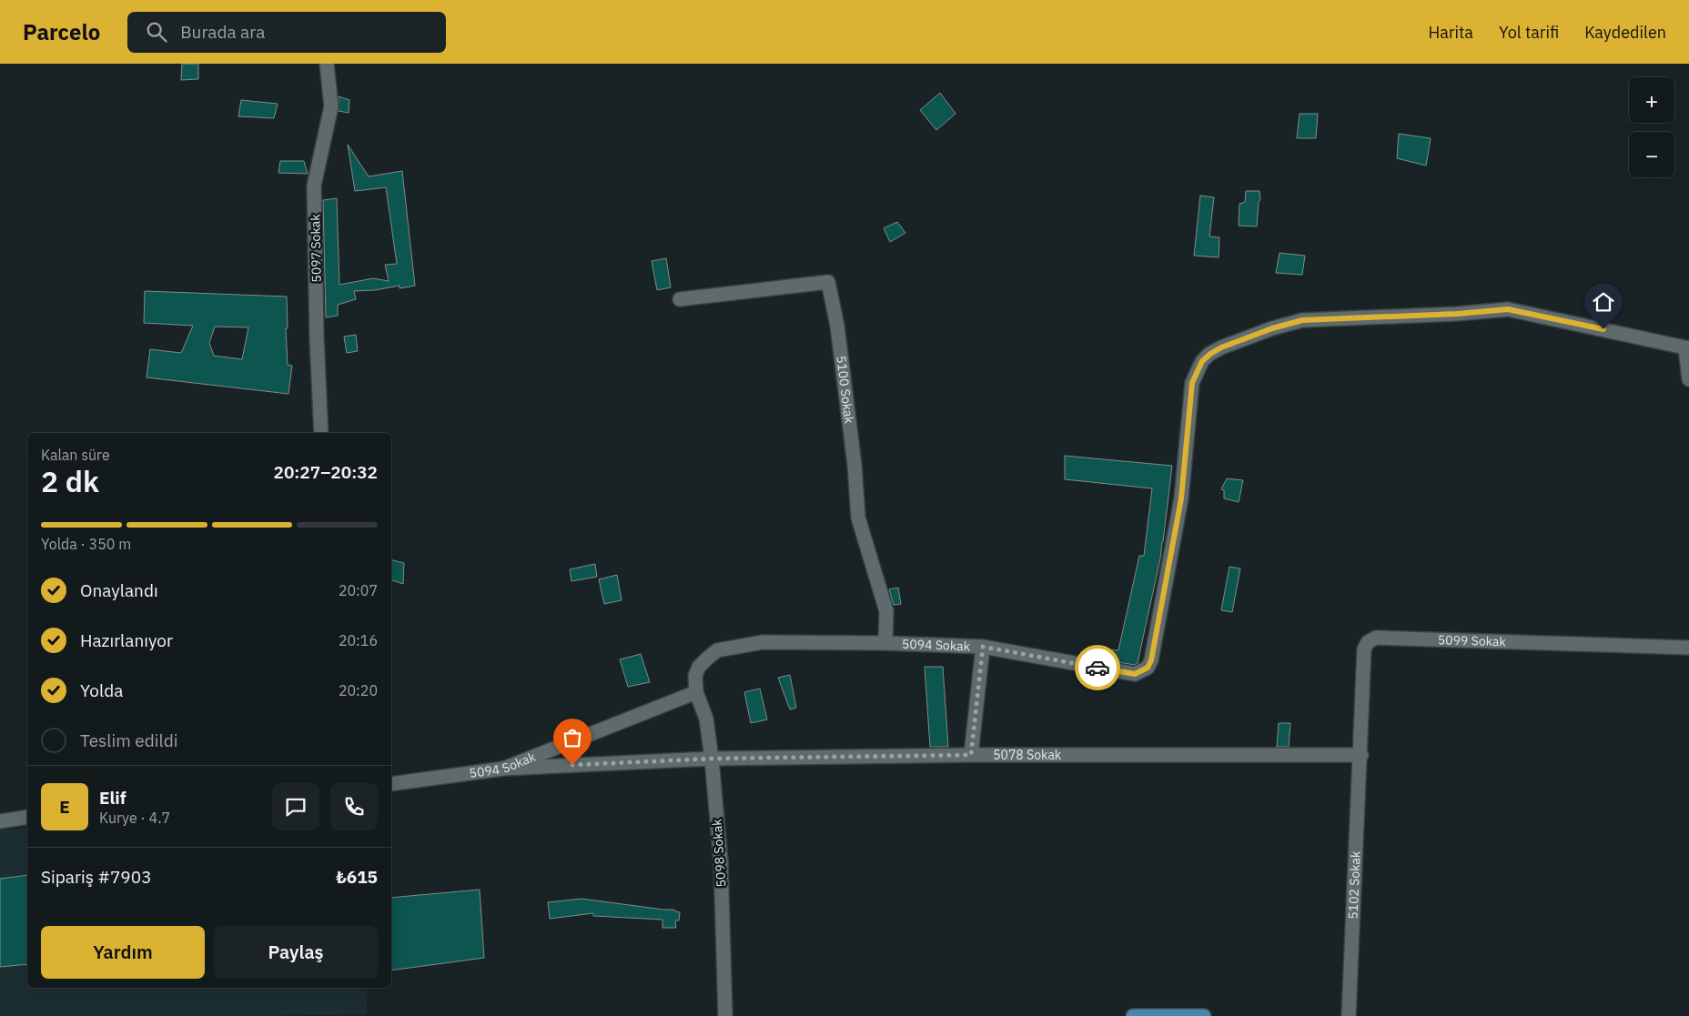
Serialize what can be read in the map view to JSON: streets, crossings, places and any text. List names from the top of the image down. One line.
{"streets":{"street":["5097 Sokak","5100 Sokak","5099 Sokak","5094 Sokak","5078 Sokak","5098 Sokak","5102 Sokak"]},"crossings":[["5100 Sokak","5094 Sokak"],["5099 Sokak","5078 Sokak"],["5099 Sokak","5102 Sokak"],["5094 Sokak","5078 Sokak"],["5094 Sokak","5098 Sokak"],["5078 Sokak","5098 Sokak"],["5078 Sokak","5102 Sokak"]],"page":{"header":"Parcelo","search":"Burada ara","nav":["Harita","Yol tarifi","Kaydedilen"],"map_buttons":["+","−"],"heading":["2 dk","Kalan süre","20:27–20:32"],"panel":["Elif","Kurye · 4.7","Sipariş #7903","₺615"],"bar":"Yolda · 350 m","list":[["Onaylandı","20:07"],["Hazırlanıyor","20:16"],["Yolda","20:20"],"Teslim edildi"],"round":"E","buttons":["Yardım","Paylaş"]}}
